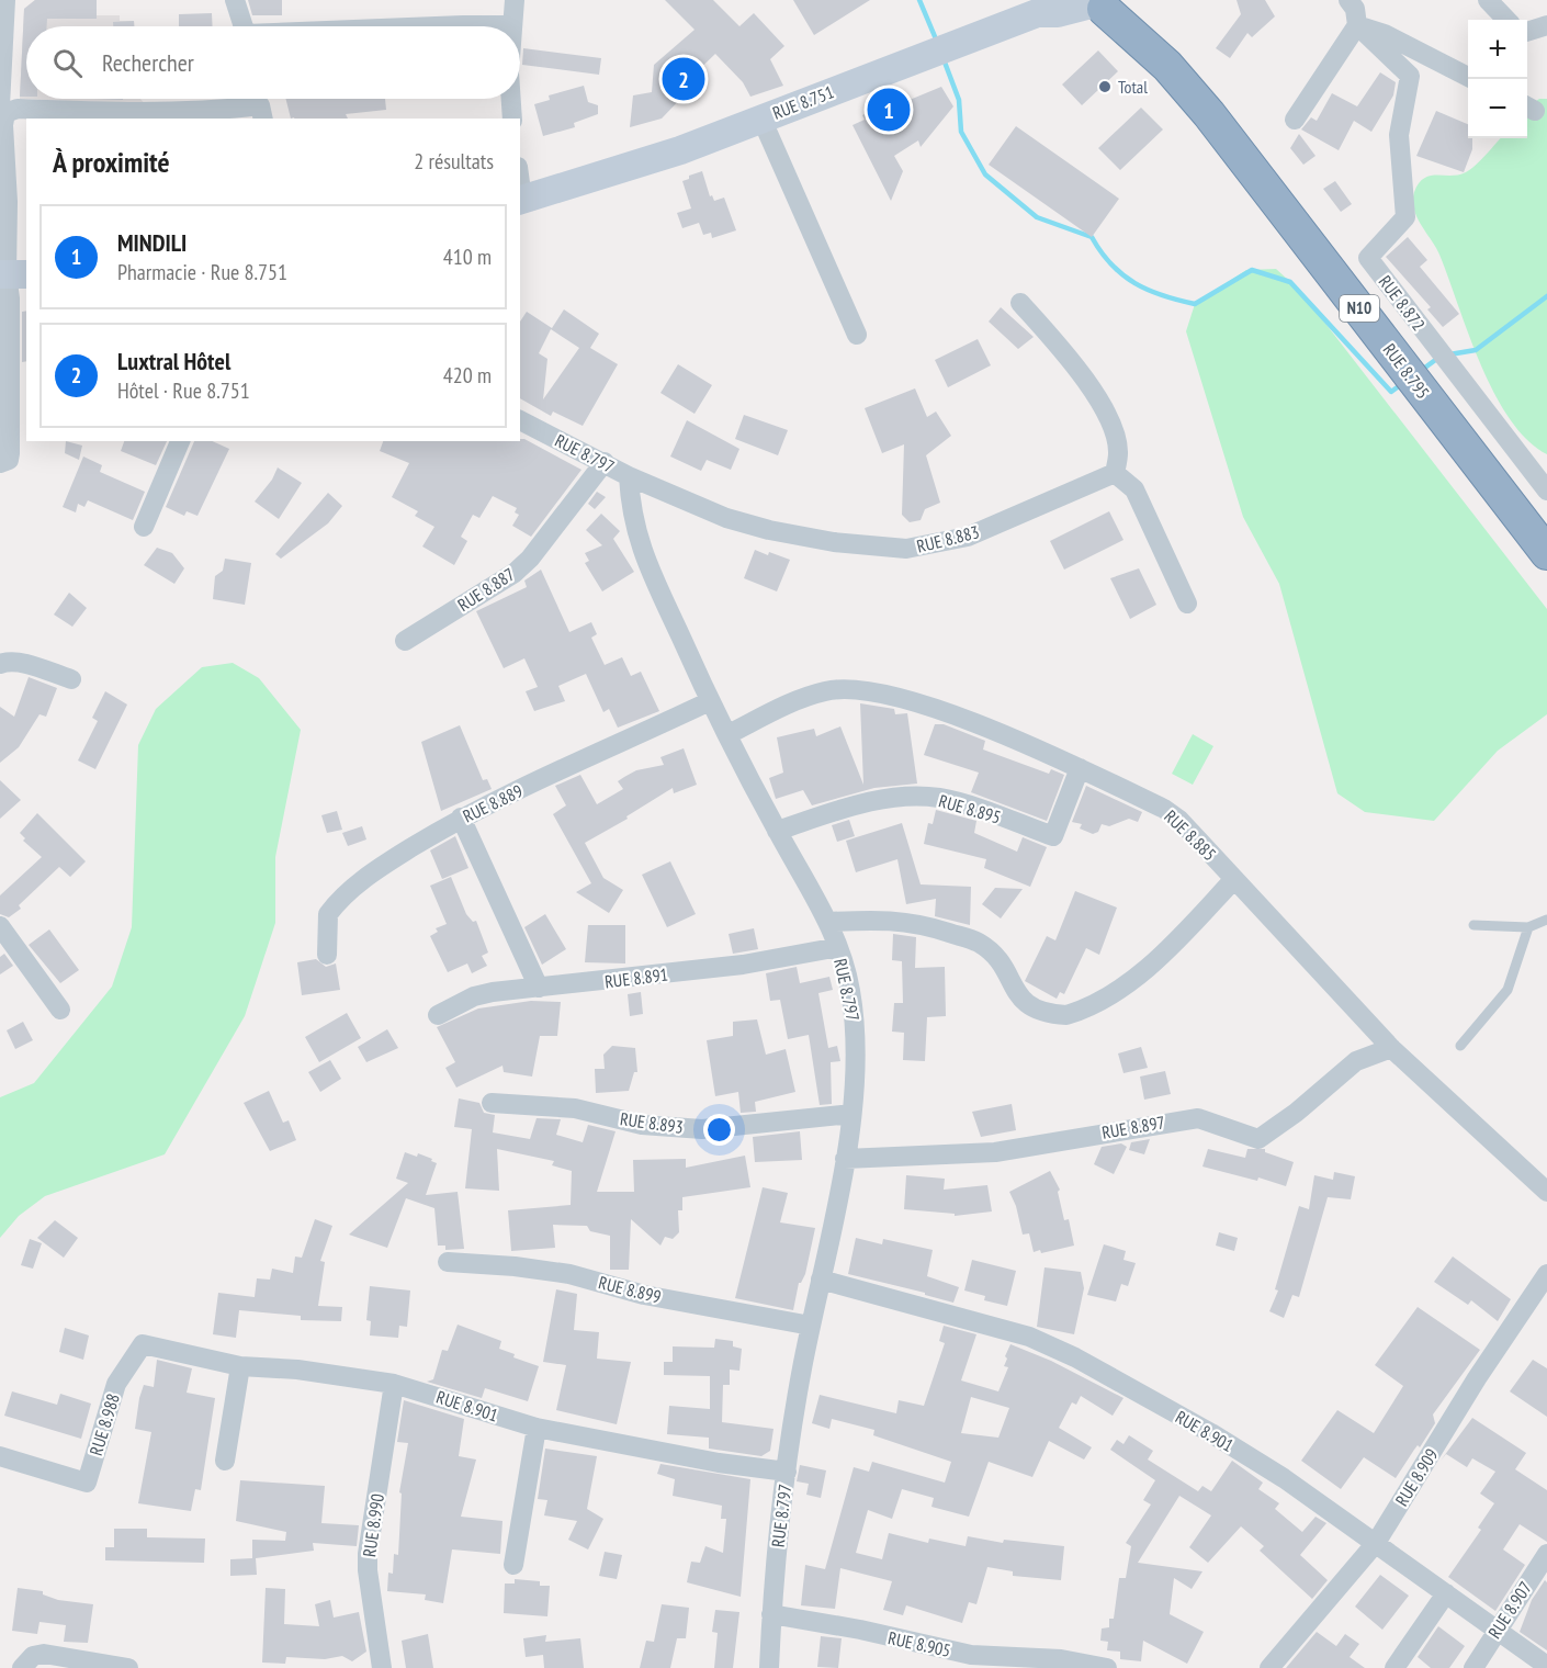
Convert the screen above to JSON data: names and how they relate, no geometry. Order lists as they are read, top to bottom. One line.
{"streets":{"highway":["N10","RUE 8.795"],"main road":["RUE 8.751"],"street":["RUE 8.872","RUE 8.797","RUE 8.883","RUE 8.887","RUE 8.889","RUE 8.895","RUE 8.885","RUE 8.891","RUE 8.893","RUE 8.897","RUE 8.899","RUE 8.901","RUE 8.988","RUE 8.909","RUE 8.990","RUE 8.907","RUE 8.905"]},"crossings":[["RUE 8.751","RUE 8.795"],["RUE 8.797","RUE 8.883"],["RUE 8.797","RUE 8.887"],["RUE 8.797","RUE 8.889"],["RUE 8.797","RUE 8.895"],["RUE 8.797","RUE 8.885"],["RUE 8.797","RUE 8.891"],["RUE 8.797","RUE 8.893"],["RUE 8.797","RUE 8.897"],["RUE 8.797","RUE 8.899"],["RUE 8.797","RUE 8.901"],["RUE 8.797","RUE 8.905"],["RUE 8.895","RUE 8.885"],["RUE 8.885","RUE 8.897"],["RUE 8.901","RUE 8.988"],["RUE 8.901","RUE 8.909"],["RUE 8.901","RUE 8.990"],["RUE 8.901","RUE 8.907"]],"places":["Total"],"page":{"map_buttons":["+","−"],"search":"Rechercher","pins":["2","1"],"heading":["À proximité","2 résultats"],"list":[{"mark":"1","name":"MINDILI","note":"Pharmacie · Rue 8.751","value":"410 m"},{"mark":"2","name":"Luxtral Hôtel","note":"Hôtel · Rue 8.751","value":"420 m"}]}}
